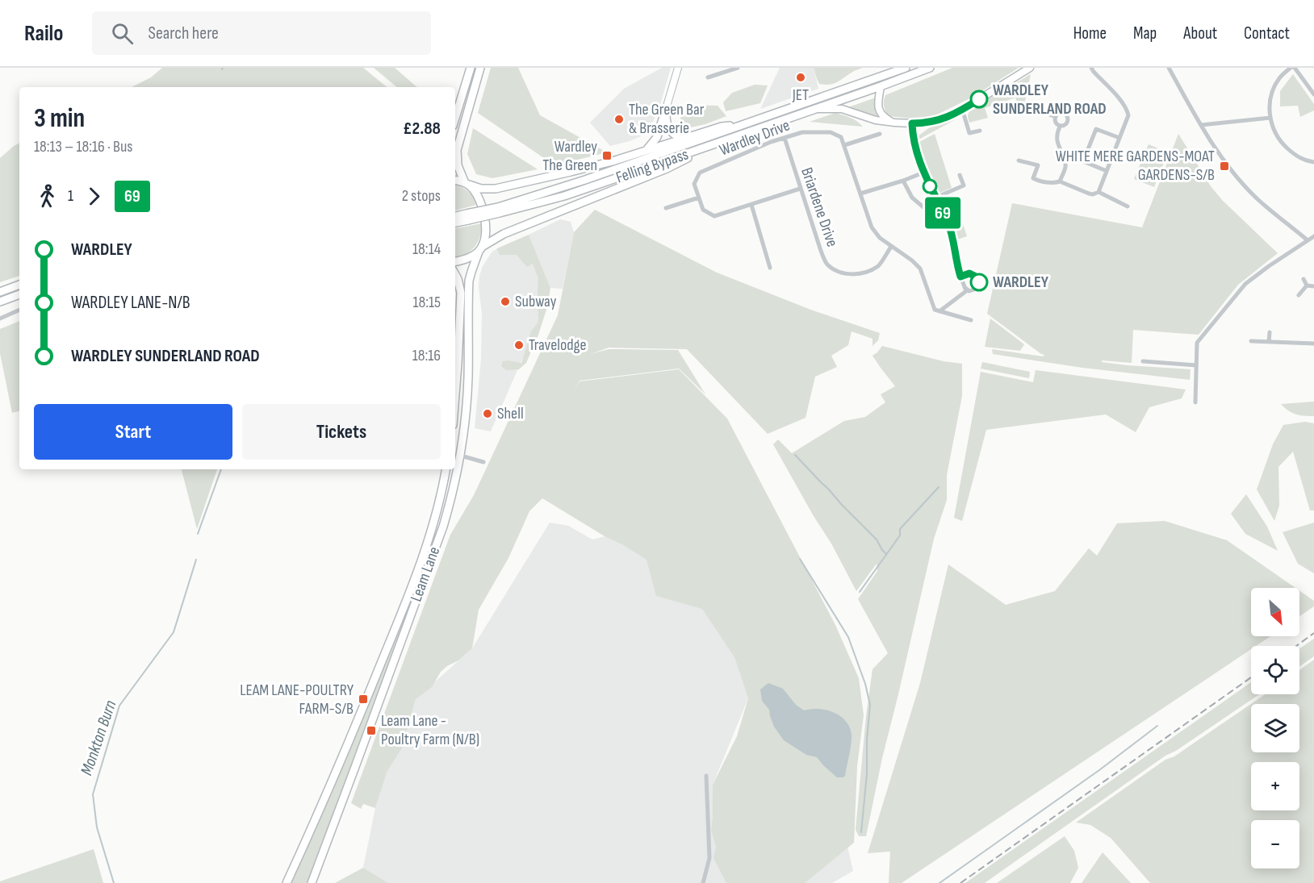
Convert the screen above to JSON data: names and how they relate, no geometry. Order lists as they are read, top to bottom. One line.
{"streets":{"highway":["Felling Bypass","Leam Lane"],"street":["Wardley Drive","Briardene Drive"]},"crossings":[["Wardley Drive","Briardene Drive"]],"water":["Monkton Burn"],"places":{"other":["JET","WARDLEY SUNDERLAND ROAD","The Green Bar & Brasserie","WARDLEY","Subway","Travelodge","Shell"],"transit":["Wardley The Green","WHITE MERE GARDENS-MOAT GARDENS-S/B","LEAM LANE-POULTRY FARM-S/B","Leam Lane - Poultry Farm (N/B)"]},"lines":["bus line 69"],"north":"bottom right","page":{"header":"Railo","search":"Search here","nav":["Home","Map","About","Contact"],"on_map":"69","heading":["3 min","18:13 – 18:16 · Bus","£2.88"],"legs":["1","69","2 stops"],"list":[{"name":"WARDLEY","value":"18:14"},{"name":"WARDLEY LANE-N/B","value":"18:15"},{"name":"WARDLEY SUNDERLAND ROAD","value":"18:16"}],"buttons":["Start","Tickets"],"map_buttons":["+","−"]}}
